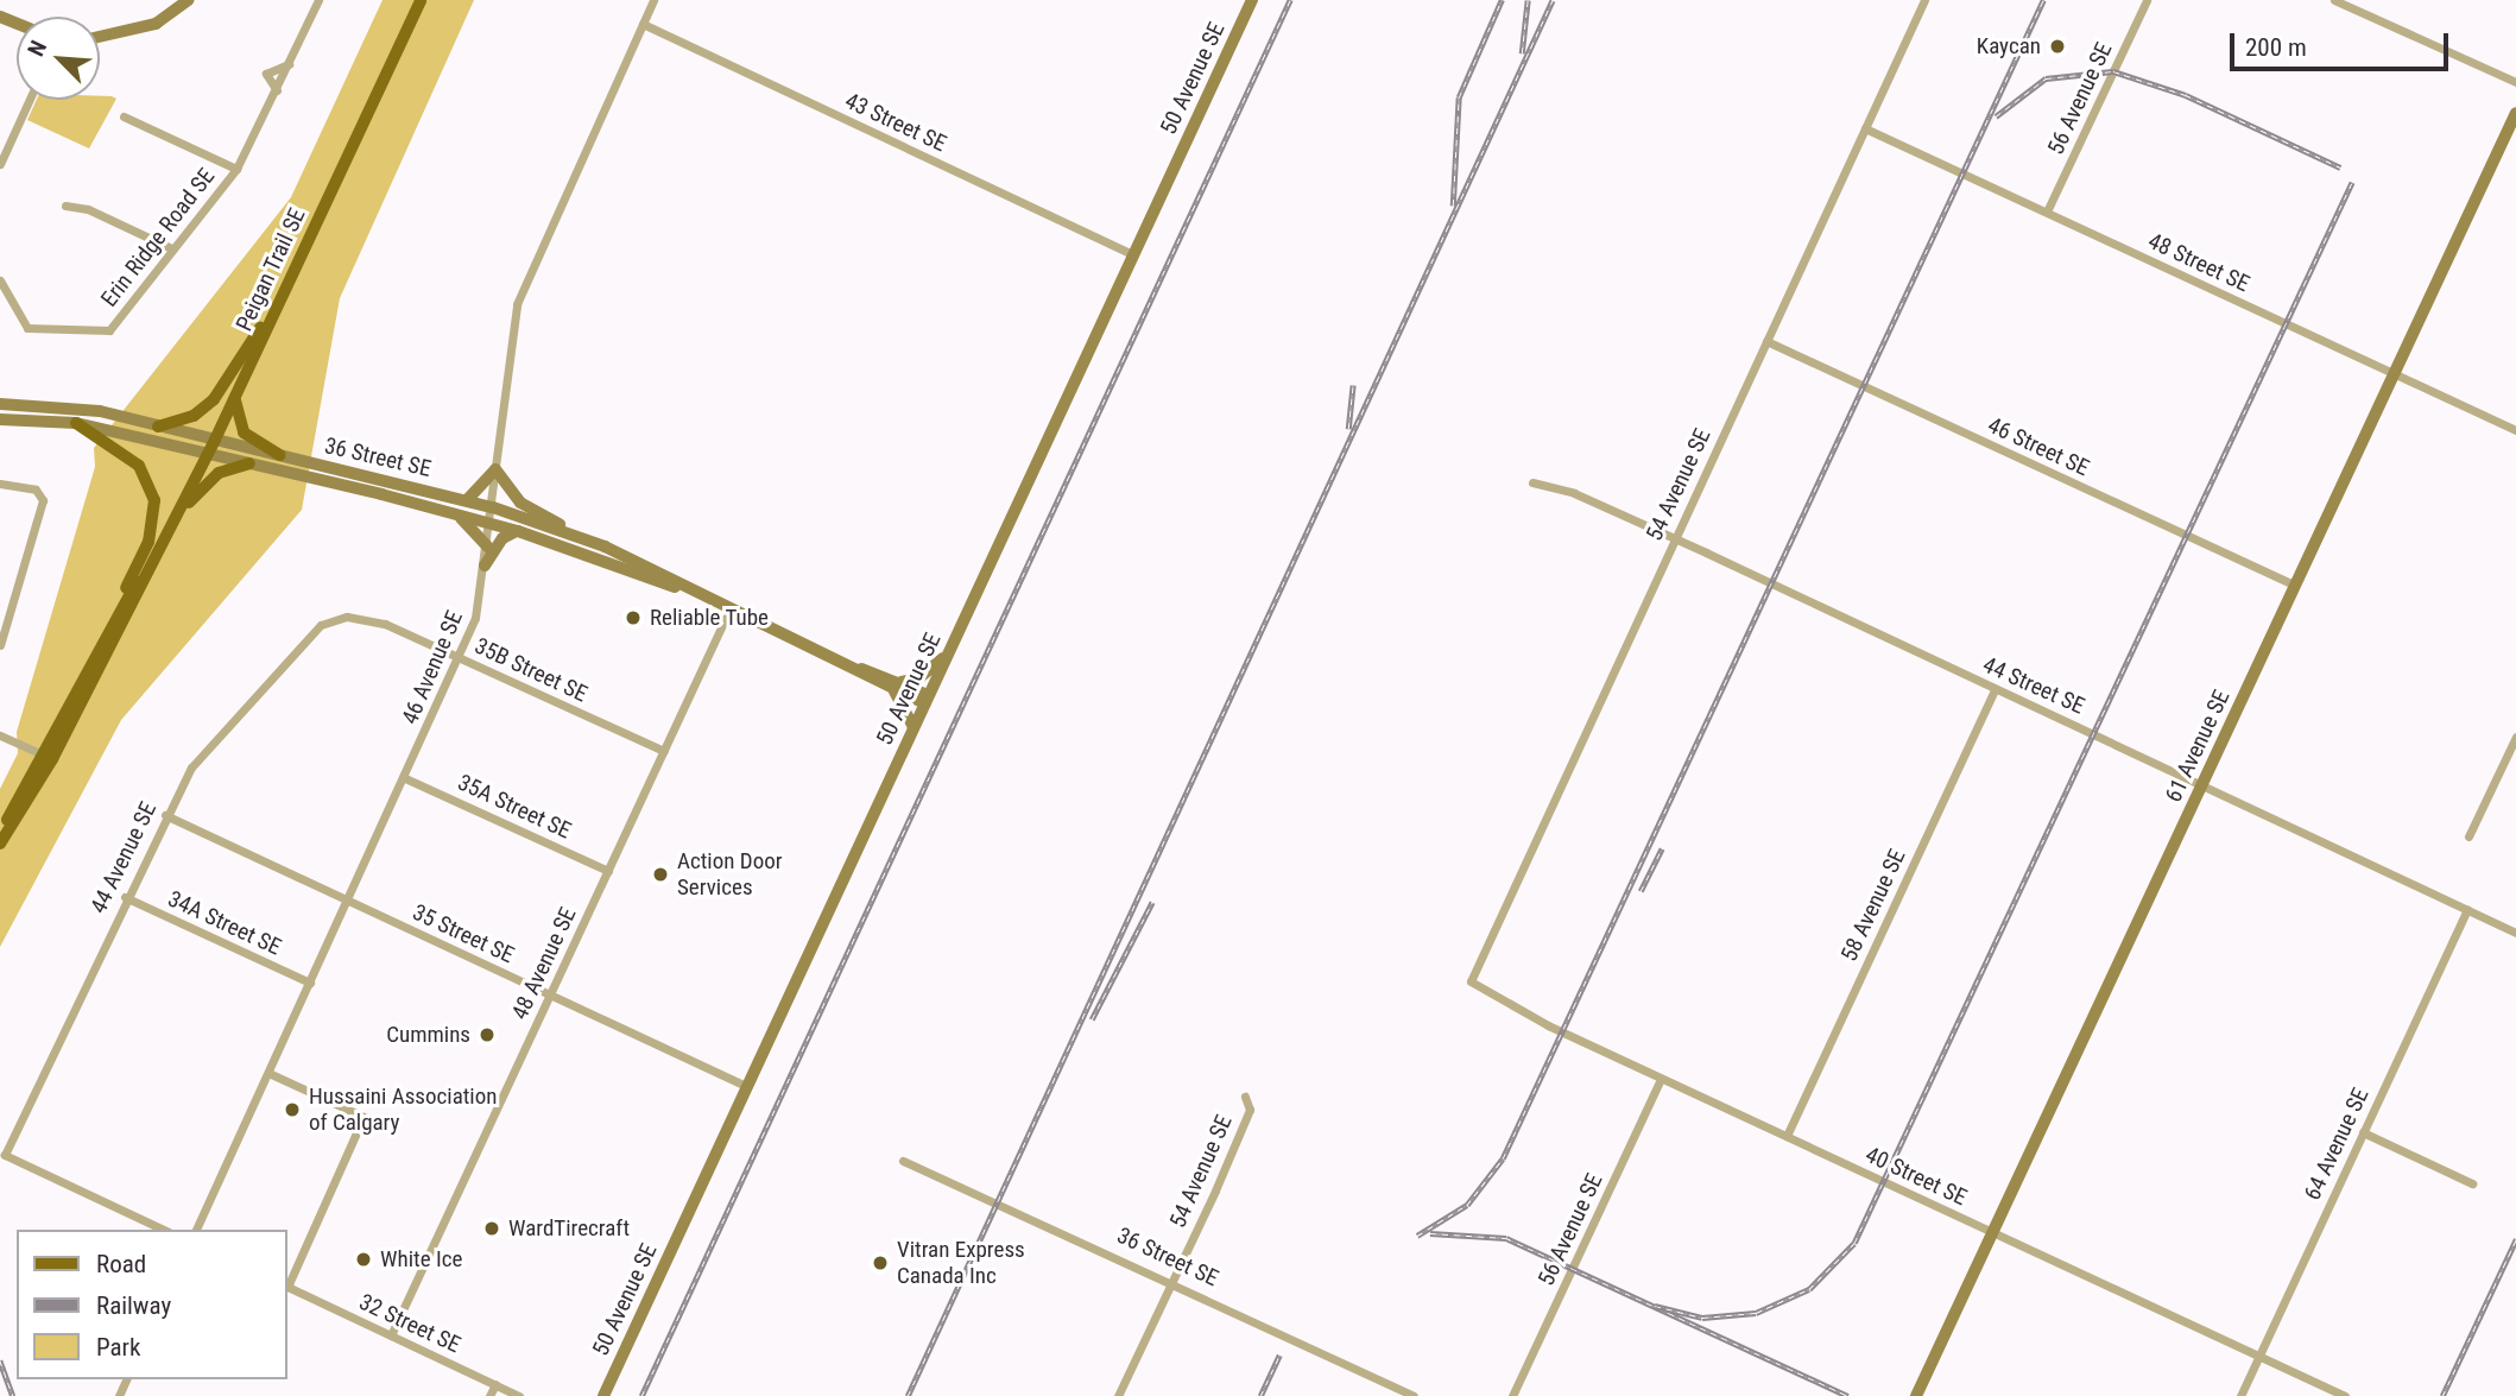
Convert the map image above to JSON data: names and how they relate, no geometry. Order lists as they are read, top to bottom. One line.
{"streets":{"main road":["Peigan Trail SE"],"street":["50 Avenue SE","56 Avenue SE","43 Street SE","Erin Ridge Road SE","48 Street SE","46 Street SE","36 Street SE","54 Avenue SE","46 Avenue SE","35B Street SE","44 Street SE","61 Avenue SE","35A Street SE","44 Avenue SE","58 Avenue SE","34A Street SE","35 Street SE","48 Avenue SE","64 Avenue SE","40 Street SE","32 Street SE"]},"crossings":[["50 Avenue SE","43 Street SE"],["50 Avenue SE","36 Street SE"],["50 Avenue SE","35 Street SE"],["56 Avenue SE","48 Street SE"],["56 Avenue SE","40 Street SE"],["43 Street SE","46 Avenue SE"],["48 Street SE","54 Avenue SE"],["48 Street SE","61 Avenue SE"],["Peigan Trail SE","36 Street SE"],["46 Street SE","54 Avenue SE"],["46 Street SE","61 Avenue SE"],["36 Street SE","54 Avenue SE"],["36 Street SE","46 Avenue SE"],["36 Street SE","48 Avenue SE"],["54 Avenue SE","44 Street SE"],["54 Avenue SE","40 Street SE"],["46 Avenue SE","35B Street SE"],["46 Avenue SE","35A Street SE"],["46 Avenue SE","34A Street SE"],["46 Avenue SE","35 Street SE"],["35B Street SE","44 Avenue SE"],["35B Street SE","48 Avenue SE"],["44 Street SE","61 Avenue SE"],["44 Street SE","58 Avenue SE"],["44 Street SE","64 Avenue SE"],["61 Avenue SE","40 Street SE"],["35A Street SE","48 Avenue SE"],["44 Avenue SE","34A Street SE"],["44 Avenue SE","35 Street SE"],["58 Avenue SE","40 Street SE"],["35 Street SE","48 Avenue SE"],["48 Avenue SE","32 Street SE"],["64 Avenue SE","40 Street SE"]],"places":["Kaycan","Reliable Tube","Action Door Services","Cummins","Hussaini Association of Calgary","WardTirecraft","White Ice","Vitran Express Canada Inc"],"legend":["Road","Railway","Park"],"scale_bar":"200 m","north":"top left"}
